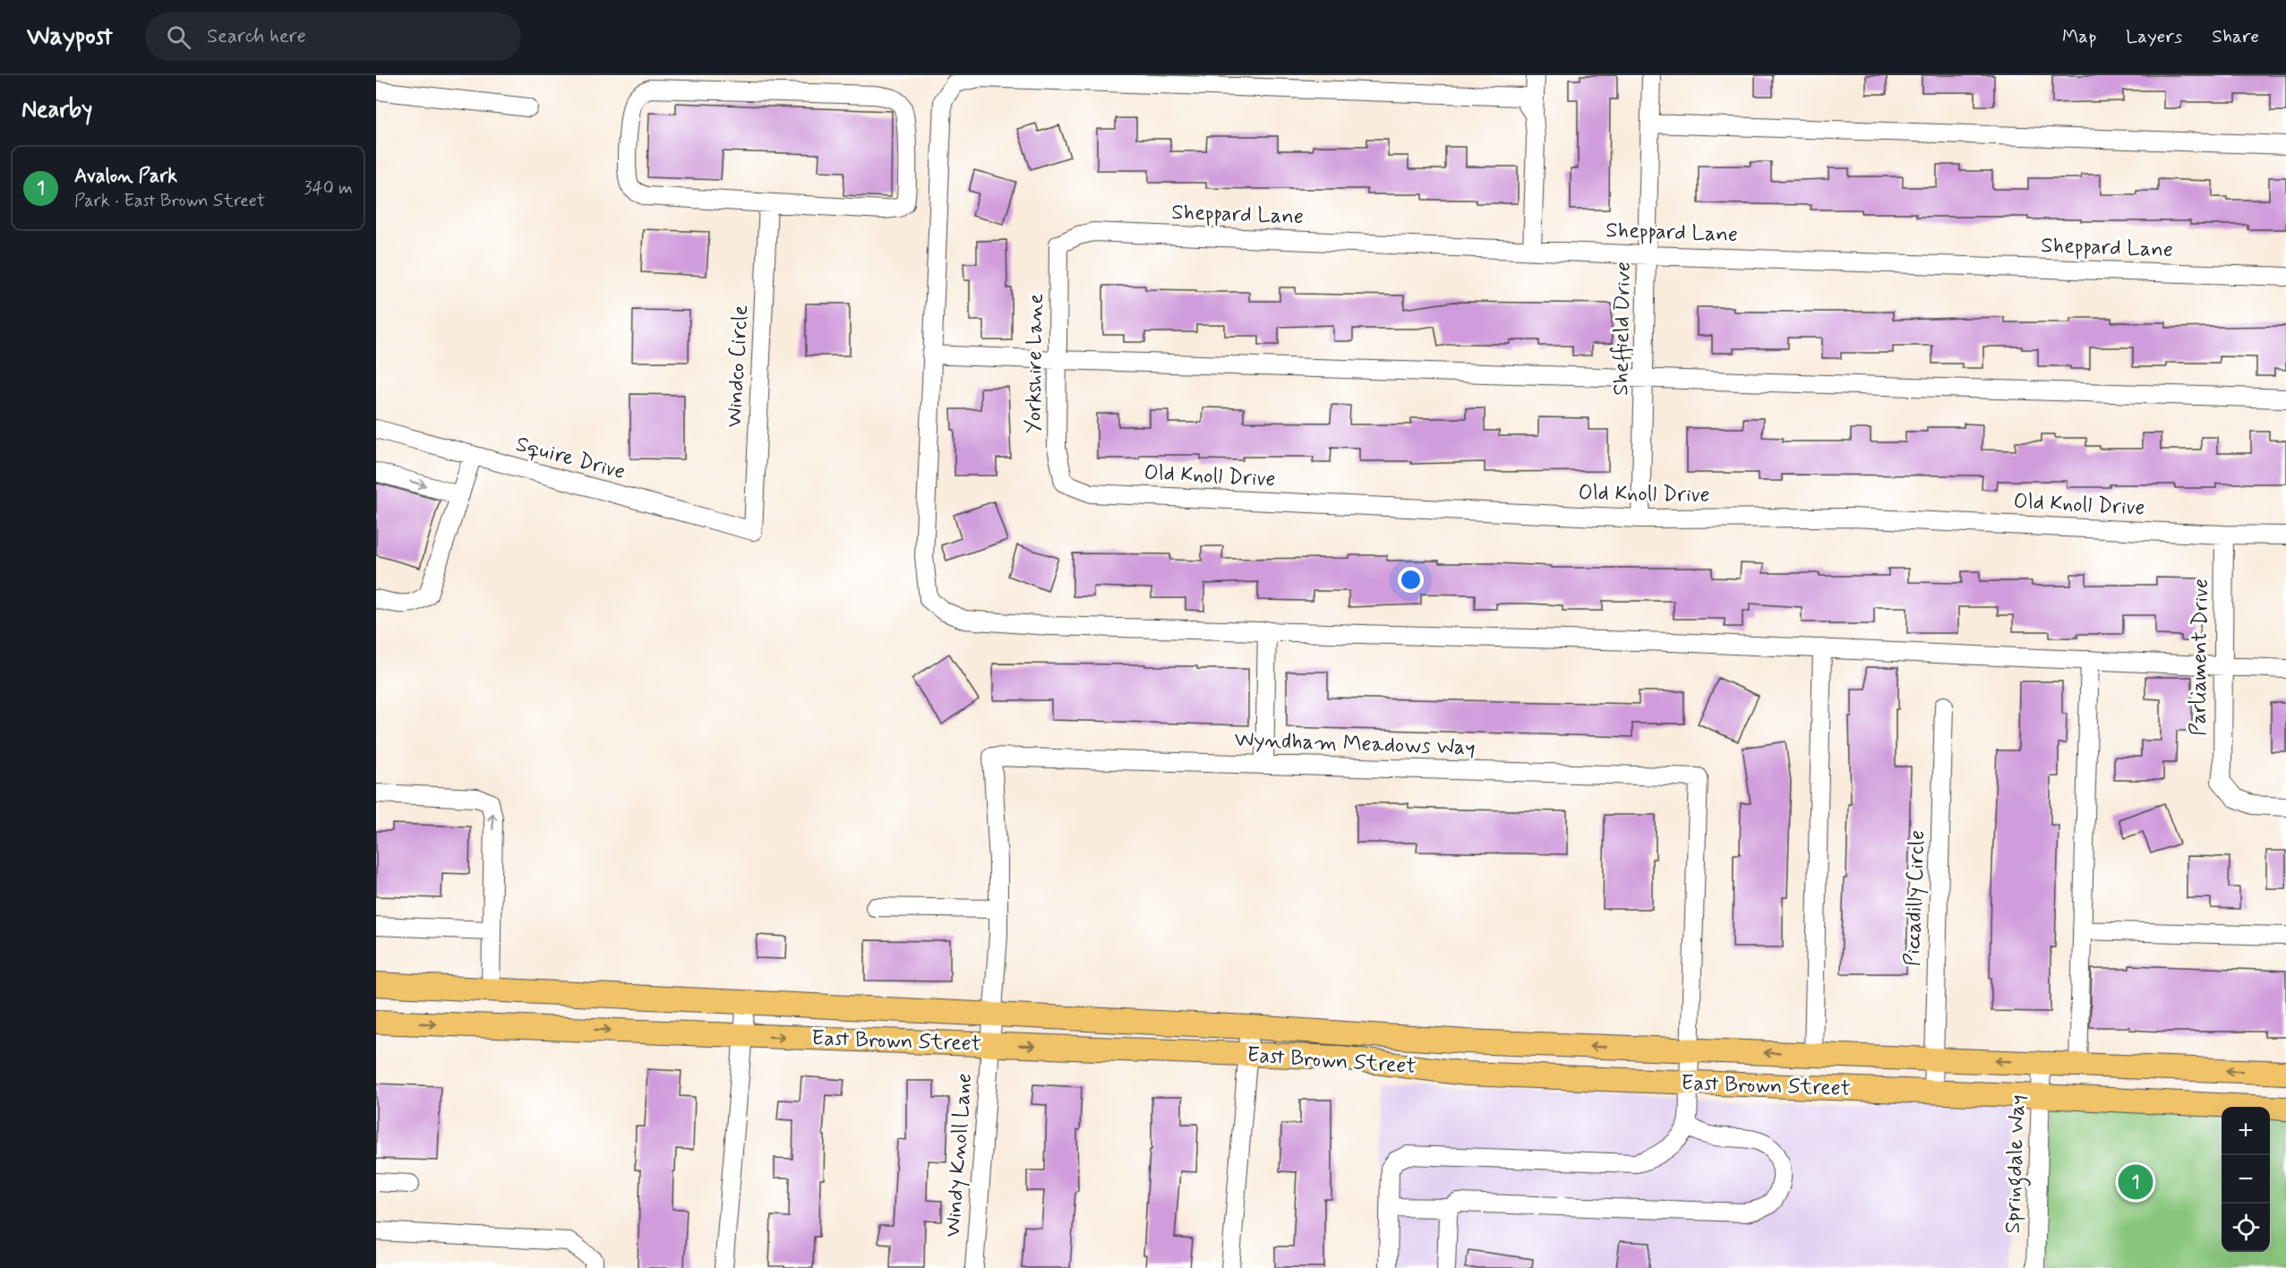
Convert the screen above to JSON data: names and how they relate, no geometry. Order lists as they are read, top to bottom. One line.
{"streets":{"main road":["East Brown Street"],"street":["Sheppard Lane","Sheffield Drive","Yorkshire Lane","Windco Circle","Squire Drive","Old Knoll Drive","Parliament Drive","Wyndham Meadows Way","Piccadilly Circle","Windy Knoll Lane","Springdale Way"]},"crossings":[["Sheppard Lane","Sheffield Drive"],["Sheppard Lane","Yorkshire Lane"],["Sheffield Drive","Old Knoll Drive"],["Yorkshire Lane","Old Knoll Drive"],["Windco Circle","Squire Drive"],["Old Knoll Drive","Parliament Drive"],["Wyndham Meadows Way","East Brown Street"],["Wyndham Meadows Way","Windy Knoll Lane"],["Piccadilly Circle","East Brown Street"],["East Brown Street","Windy Knoll Lane"],["East Brown Street","Springdale Way"]],"page":{"header":"Waypost","search":"Search here","nav":["Map","Layers","Share"],"heading":"Nearby","list":[{"mark":"1","name":"Avalon Park","note":"Park · East Brown Street","value":"340 m"}],"map_buttons":["+","−"],"pins":"1"}}
